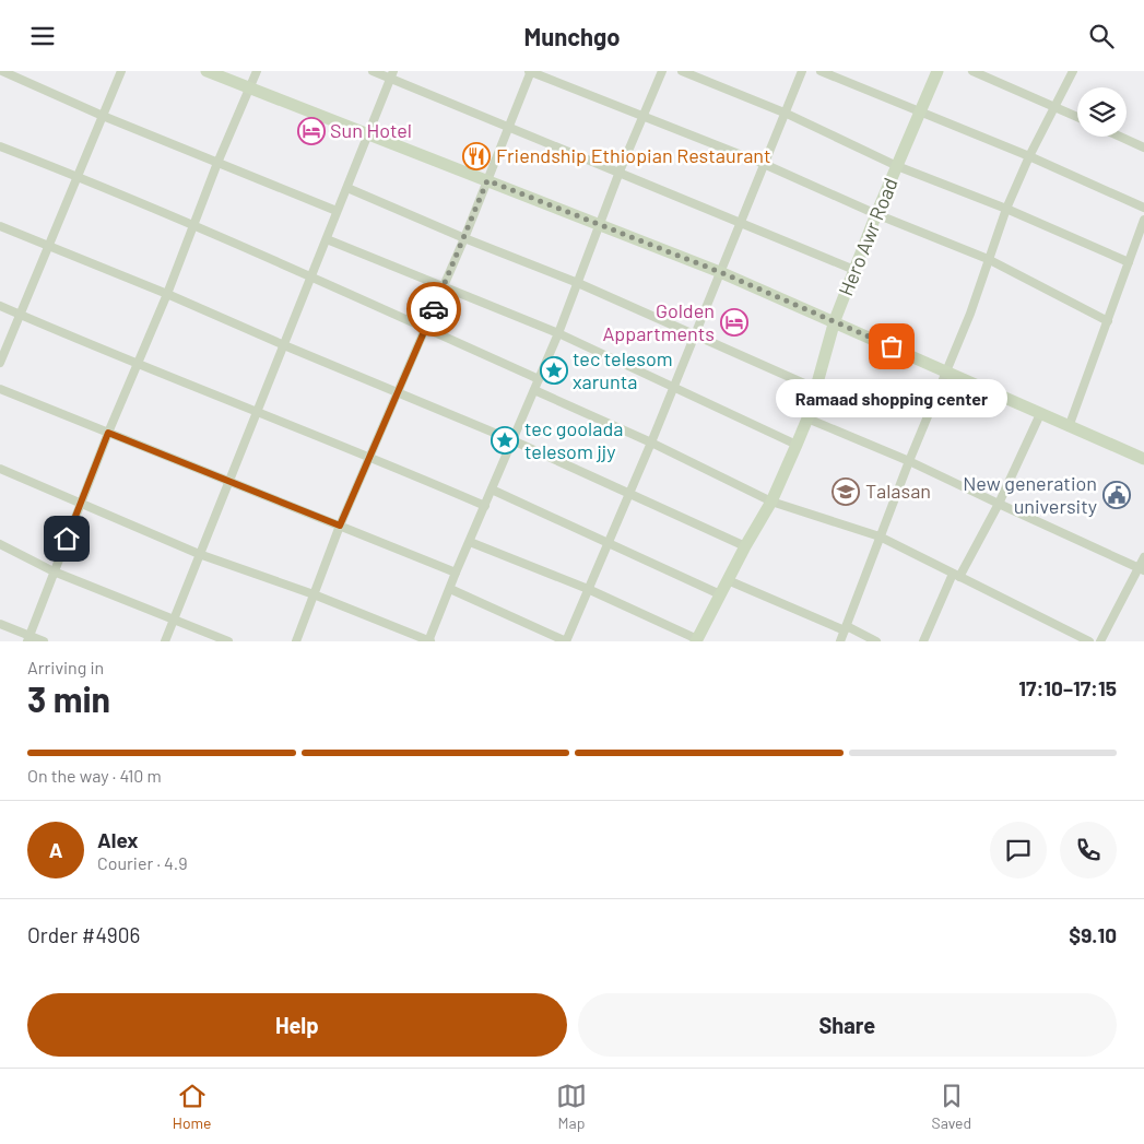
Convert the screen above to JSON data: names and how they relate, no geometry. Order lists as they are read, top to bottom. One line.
{"streets":{"street":["Hero Awr Road"]},"places":{"hotel":["Sun Hotel","Golden Appartments"],"restaurant":["Friendship Ethiopian Restaurant"],"other":["Ramaad shopping center"],"place":["tec telesom xarunta","tec goolada telesom jjy"],"school or university":["Talasan"],"public building":["New generation university"]},"page":{"header":"Munchgo","bubble":"Ramaad shopping center","heading":["3 min","Arriving in","17:10–17:15"],"panel":["Alex","Courier · 4.9","Order #4906","$9.10"],"bar":"On the way · 410 m","round":"A","buttons":["Help","Share"],"tabs":["Home","Map","Saved"]}}
